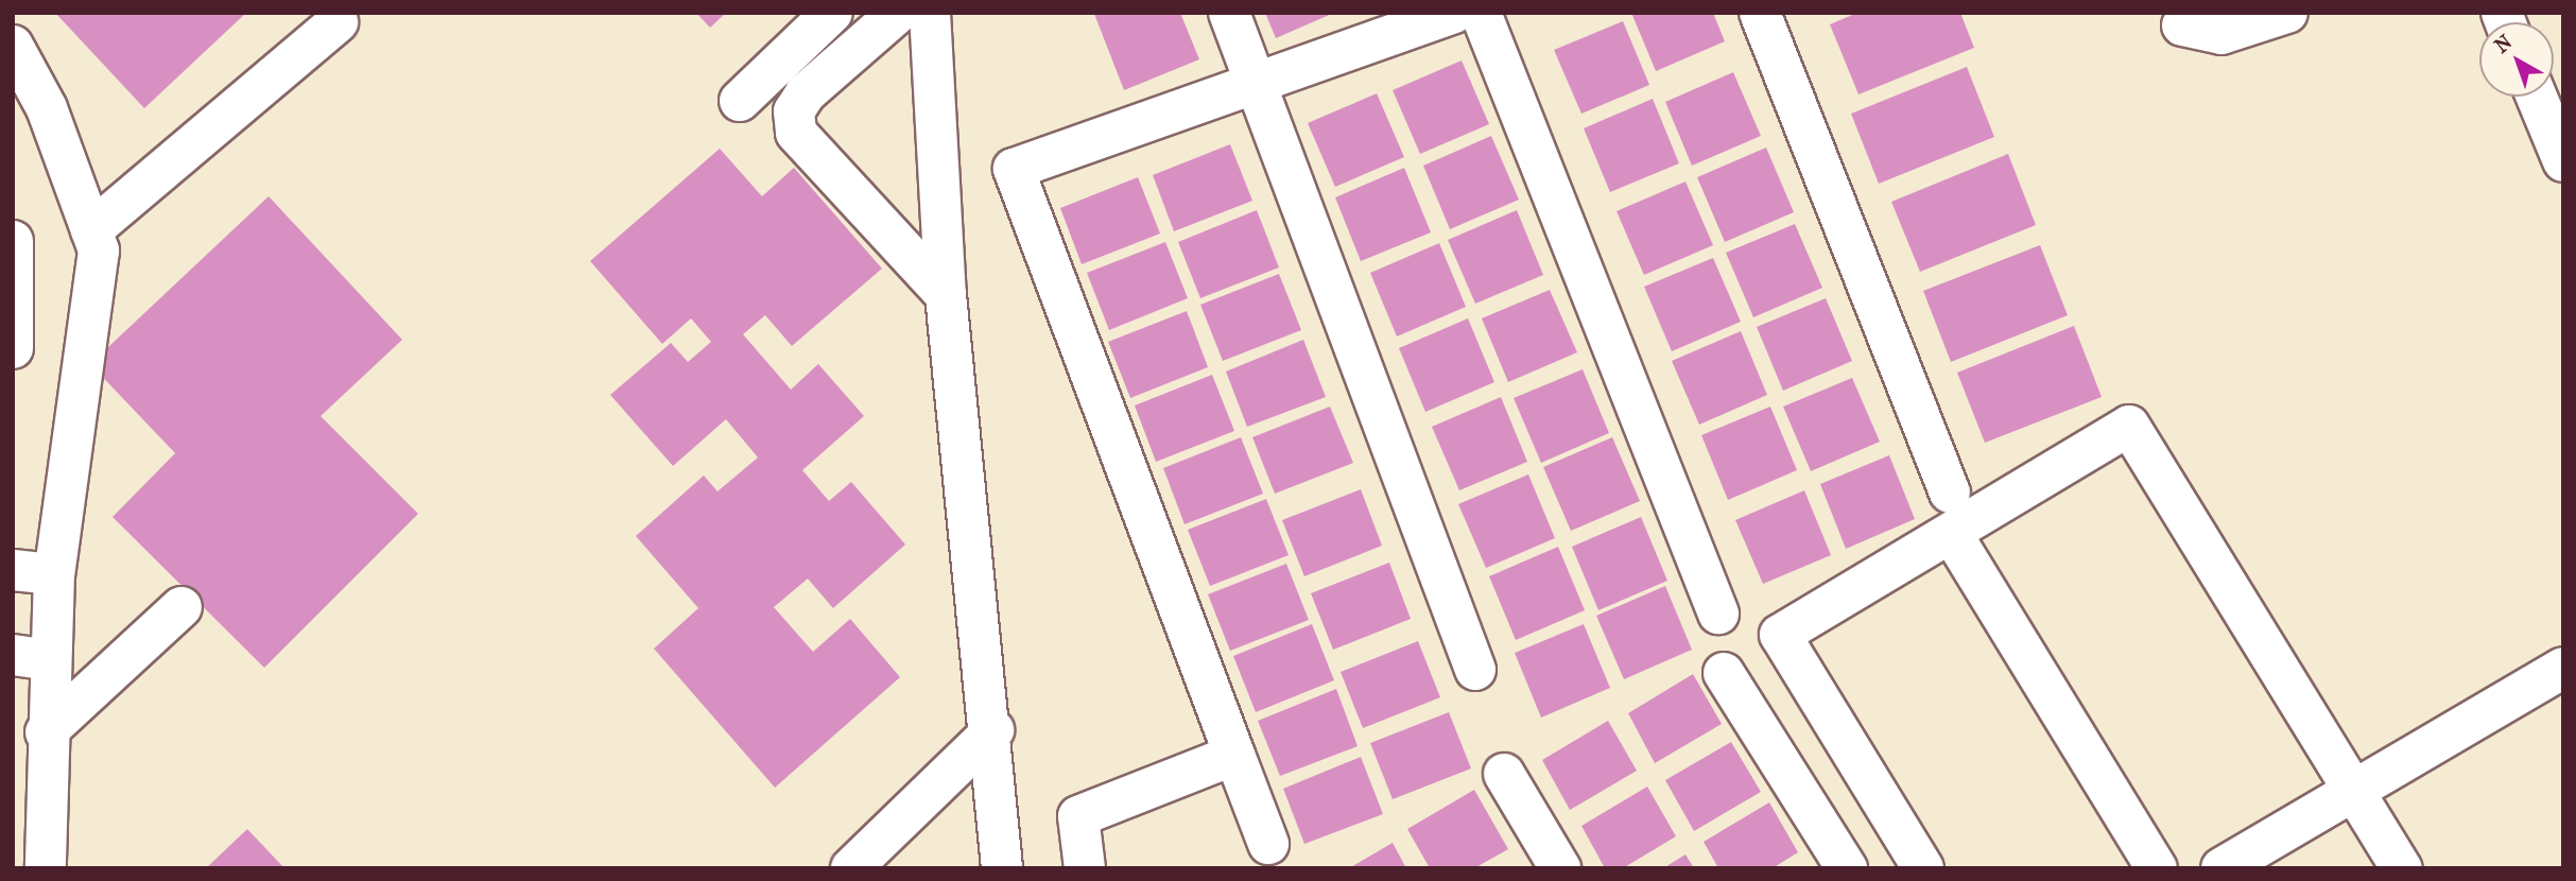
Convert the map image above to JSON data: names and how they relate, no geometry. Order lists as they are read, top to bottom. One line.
{"north":"top left"}
